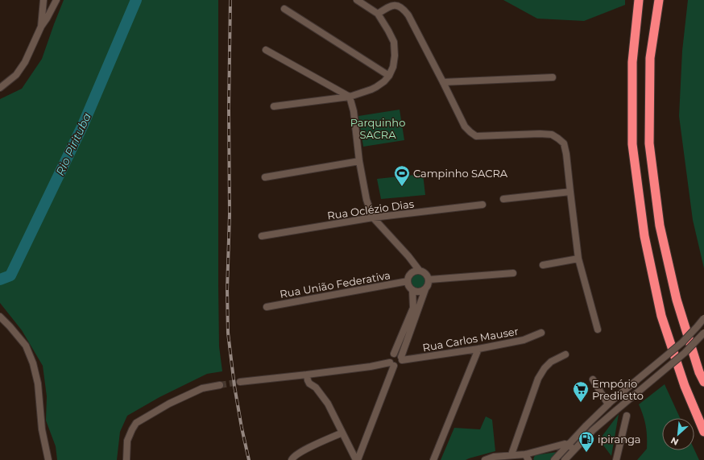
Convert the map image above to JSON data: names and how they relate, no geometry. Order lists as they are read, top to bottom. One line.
{"streets":{"street":["Rua Oclézio Dias","Rua União Federativa","Rua Carlos Mauser"]},"water":["Rio Pirituba"],"parks":["Parquinho SACRA"],"places":{"sports":["Campinho SACRA"],"supermarket":["Empório Prediletto"],"fuel station":["ipiranga"]},"north":"bottom left"}
